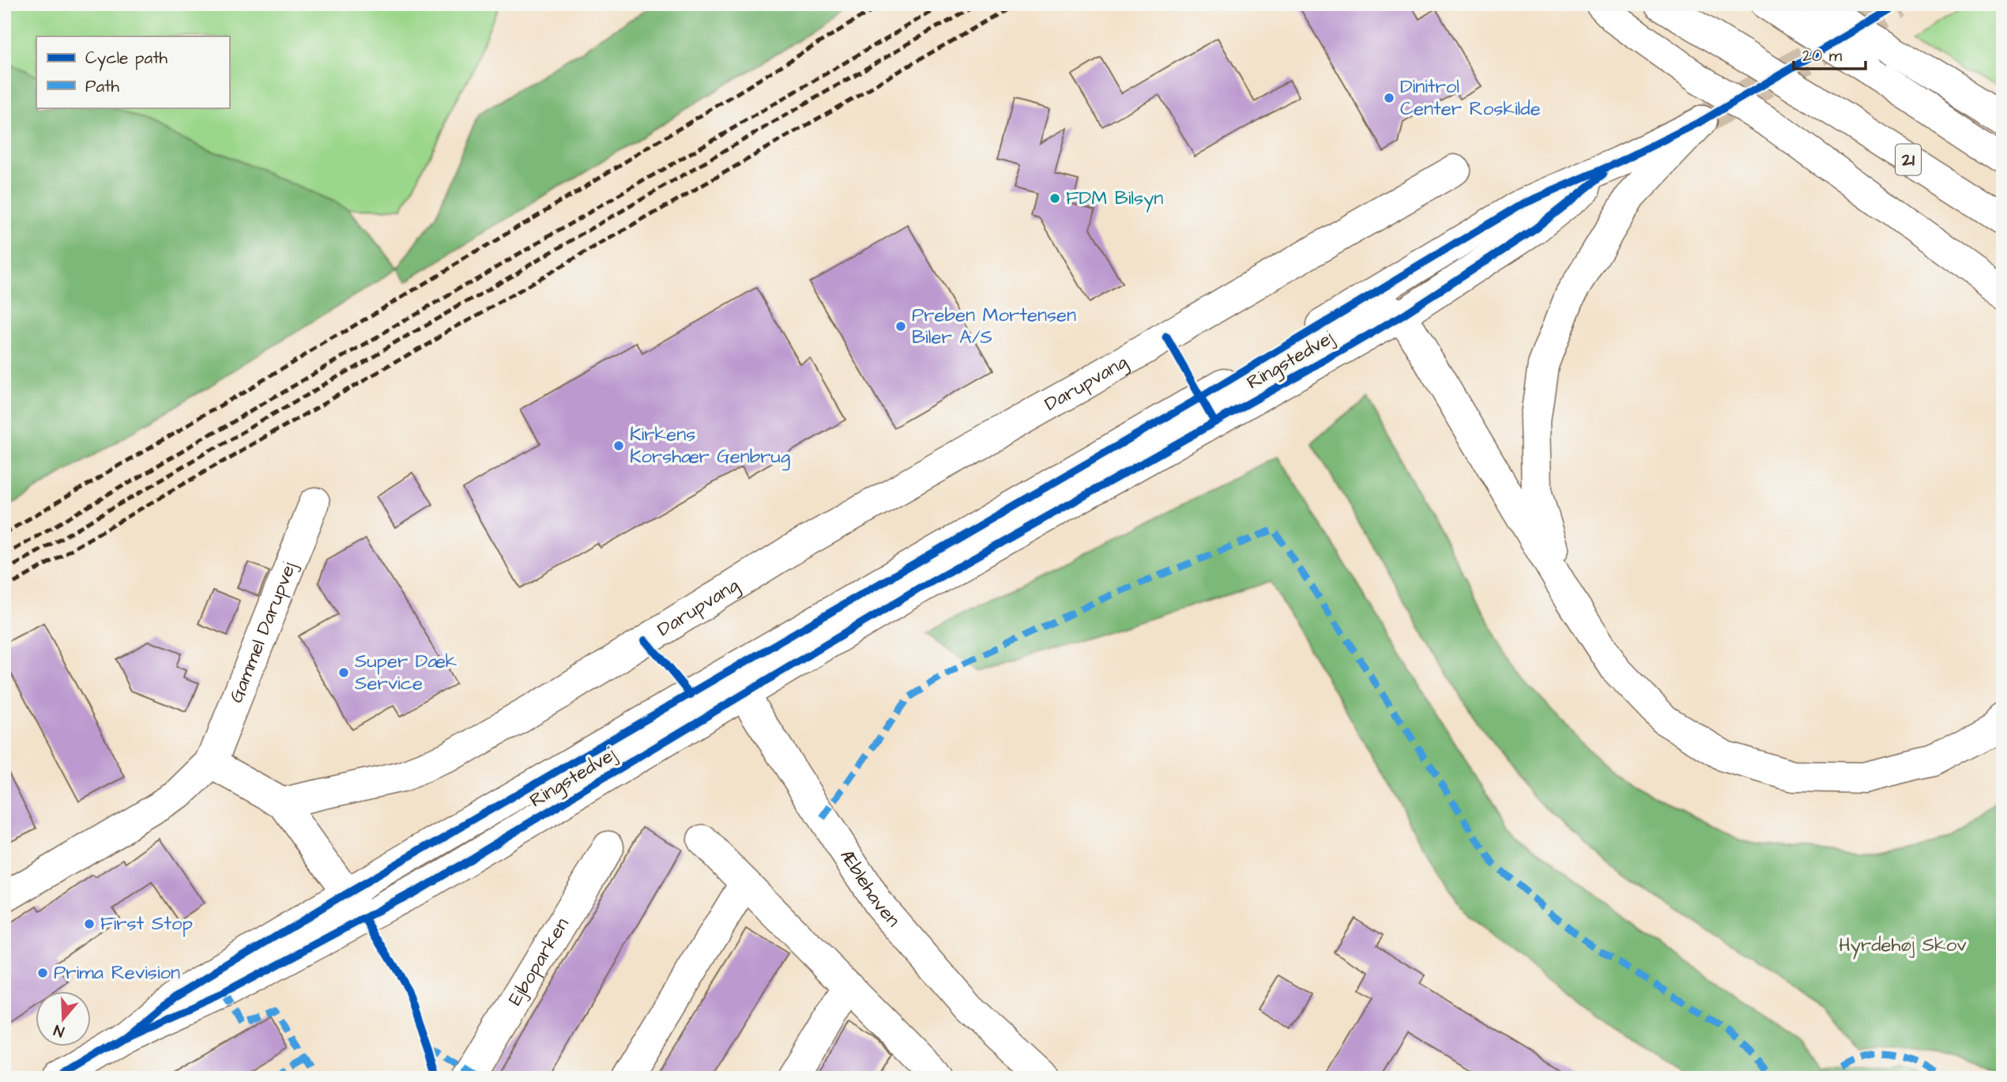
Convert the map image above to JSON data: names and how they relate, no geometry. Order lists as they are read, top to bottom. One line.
{"streets":{"main road":["21","Ringstedvej","Darupvang","Gammel Darupvej","Æblehaven","Ejboparken"]},"crossings":[["Ringstedvej","Æblehaven"]],"parks":["Hyrdehøj Skov"],"places":["Dinitrol Center Roskilde","FDM Bilsyn","Preben Mortensen Biler A/S","Kirkens Korshær Genbrug","Super Dæk Service","First Stop","Prima Revision"],"legend":["Cycle path","Path"],"scale_bar":"20 m","north":"bottom"}
